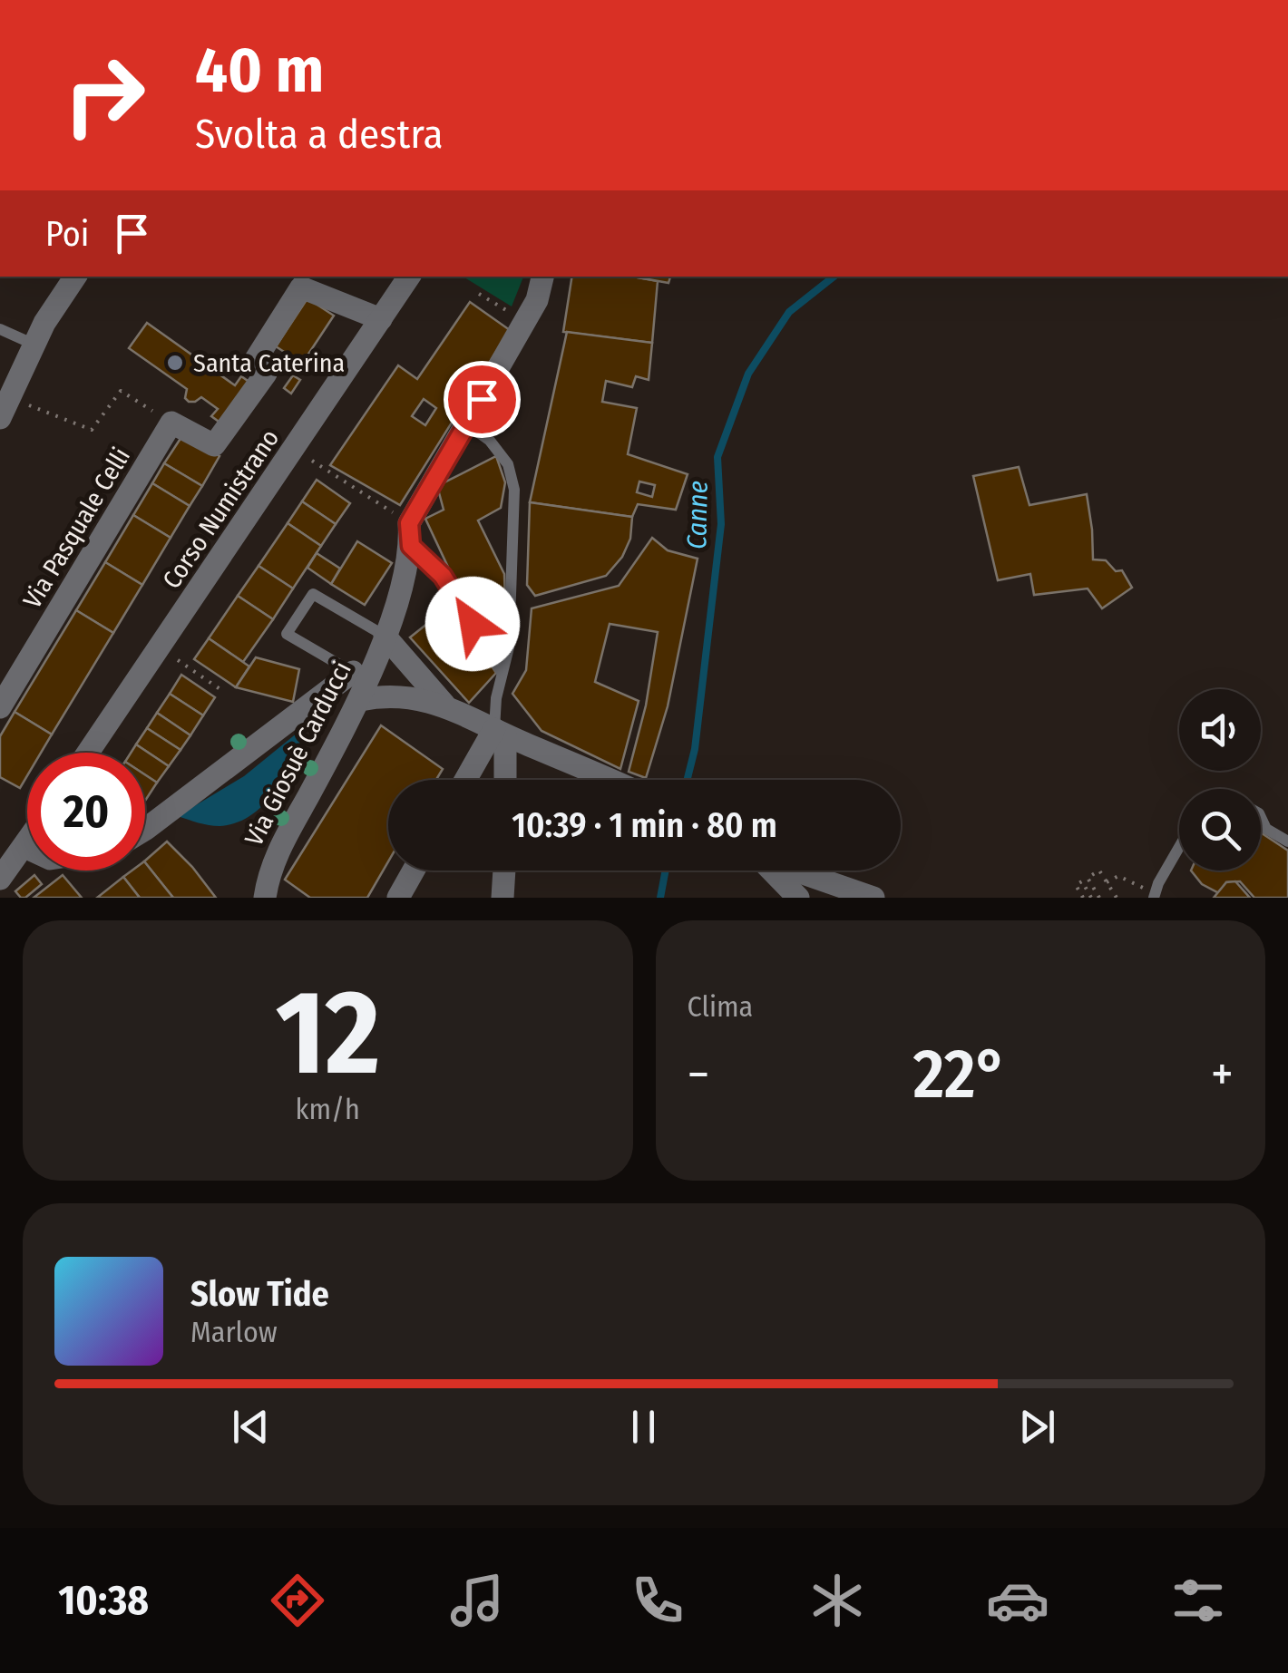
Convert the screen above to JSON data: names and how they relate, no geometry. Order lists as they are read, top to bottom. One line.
{"streets":{"street":["Corso Numistrano","Via Pasquale Celli","Via Giosuè Carducci"]},"water":["Canne"],"places":["Santa Caterina"],"page":{"turn":["40 m","Svolta a destra"],"then":"Poi","limit":"20","trip":"10:39 · 1 min · 80 m","tile":[["12","km/h"],"Clima"],"heat":["−","22°","+"],"song":["Slow Tide","Marlow"],"tabs":"10:38"}}
